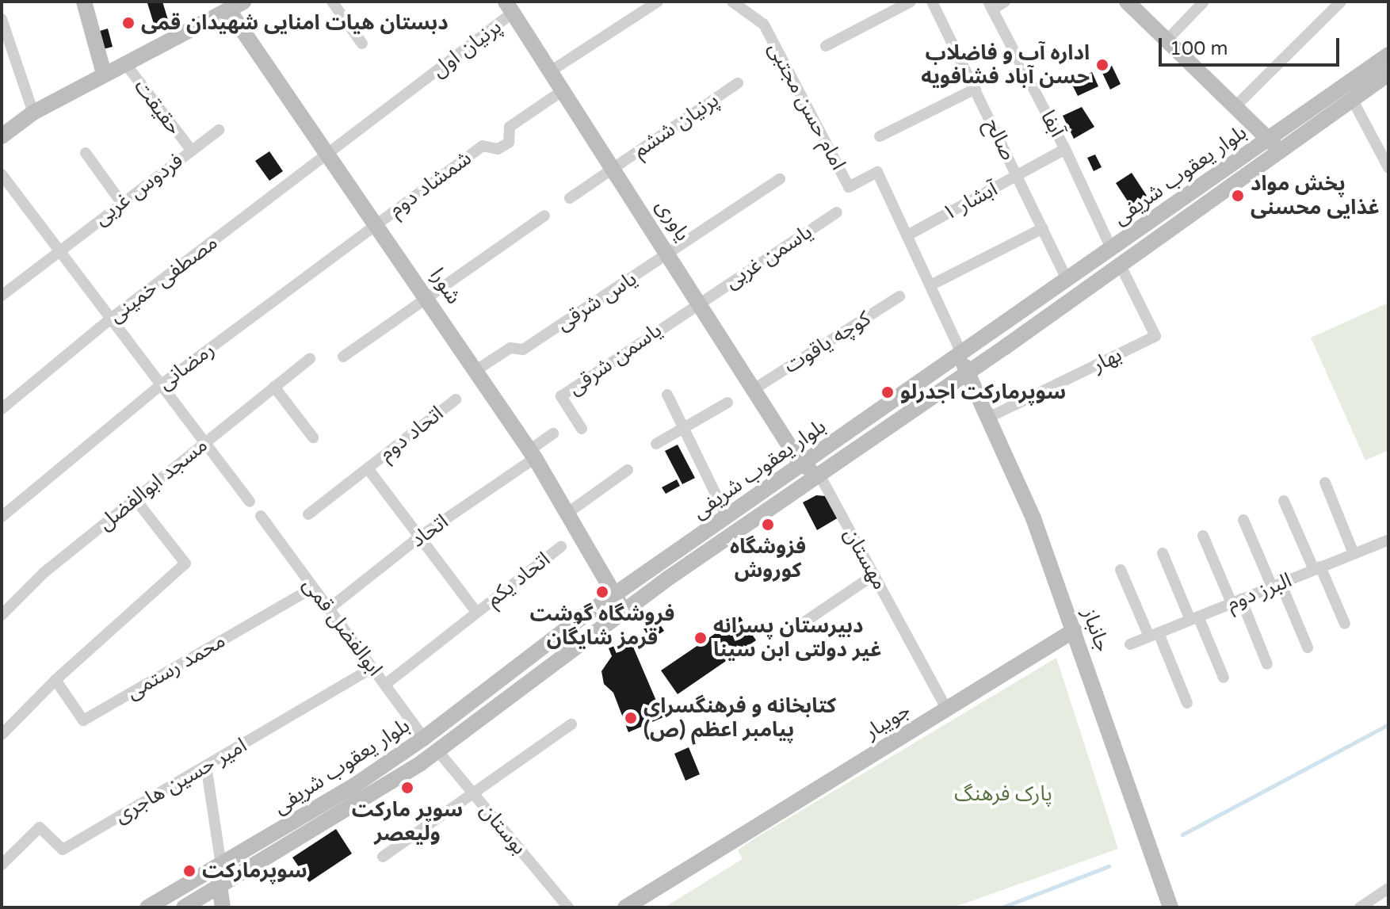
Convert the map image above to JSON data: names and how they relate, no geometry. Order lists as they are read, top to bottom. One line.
{"streets":{"main road":["بلوار یعقوب شریفی","یاوری","شورا","جانباز","جویبار"],"street":["پرنیان اول","امام حسن مجتبی","حقیقت","آبفا","پرنیان ششم","صالح","شمشاد دوم","فردوس غربی","آبشار ۱","یاسمن غربی","مصطفی خمینی","یاس شرقی","کوچه یاقوت","یاسمن شرقی","بهار","رمضانی","اتحاد دوم","مسجد ابوالفضل","اتحاد","مهستان","اتحاد یکم","البرز دوم","ابوالفضل قمی","محمد رستمی","امیر حسین هاجری","بوستان"]},"crossings":[["پرنیان اول","یاوری"],["پرنیان اول","مصطفی خمینی"],["پرنیان اول","شورا"],["امام حسن مجتبی","بلوار یعقوب شریفی"],["امام حسن مجتبی","آبشار ۱"],["امام حسن مجتبی","جانباز"],["حقیقت","فردوس غربی"],["آبفا","بلوار یعقوب شریفی"],["آبفا","آبشار ۱"],["پرنیان ششم","یاوری"],["صالح","بلوار یعقوب شریفی"],["صالح","آبشار ۱"],["بلوار یعقوب شریفی","یاوری"],["بلوار یعقوب شریفی","شورا"],["بلوار یعقوب شریفی","بهار"],["بلوار یعقوب شریفی","مهستان"],["بلوار یعقوب شریفی","ابوالفضل قمی"],["بلوار یعقوب شریفی","جانباز"],["بلوار یعقوب شریفی","بوستان"],["شمشاد دوم","یاوری"],["شمشاد دوم","شورا"],["شمشاد دوم","رمضانی"],["یاوری","یاسمن غربی"],["یاوری","یاس شرقی"],["یاوری","کوچه یاقوت"],["یاوری","یاسمن شرقی"],["یاسمن غربی","یاسمن شرقی"],["مصطفی خمینی","شورا"],["شورا","یاس شرقی"],["شورا","رمضانی"],["شورا","اتحاد"],["بهار","جانباز"],["اتحاد دوم","اتحاد"],["اتحاد دوم","اتحاد یکم"],["اتحاد","اتحاد یکم"],["اتحاد","ابوالفضل قمی"],["مهستان","جویبار"],["اتحاد یکم","ابوالفضل قمی"],["ابوالفضل قمی","محمد رستمی"],["ابوالفضل قمی","امیر حسین هاجری"],["جانباز","جویبار"]],"parks":["پارک فرهنگ"],"places":["دبستان هیات امنایی شهیدان قمی","اداره آب و فاضلاب حسن آباد فشافویه","پخش مواد غذایی محسنی","سوپرمارکت اجدرلو","فزوشگاه کوروش","فروشگاه گوشت قرمز شایگان","دبیرستان پسرانه غیر دولتی ابن سینا","کتابخانه و فرهنگسرای پیامبر اعظم (ص)","سوپر مارکت ولیعصر","سوپرمارکت"],"scale_bar":"100 m"}
